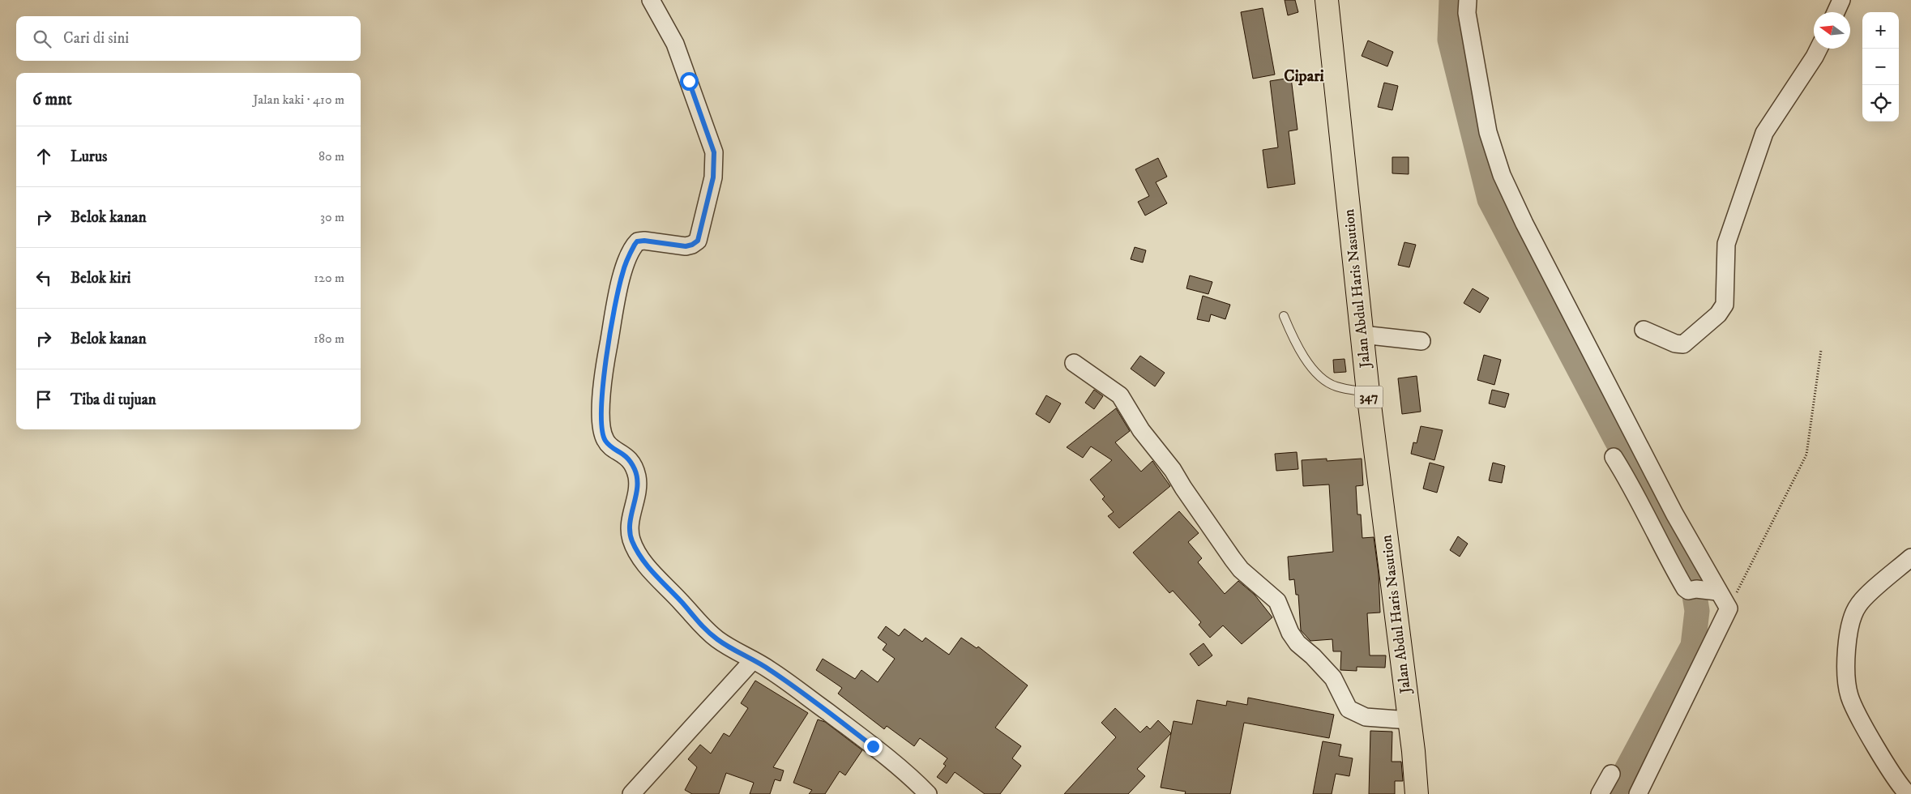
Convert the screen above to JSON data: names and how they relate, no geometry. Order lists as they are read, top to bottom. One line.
{"streets":{"main road":["Jalan Abdul Haris Nasution","347"]},"districts":["Cipari"],"north":"left","page":{"map_buttons":["+","−"],"search":"Cari di sini","heading":["6 mnt","Jalan kaki · 410 m"],"list":[["Lurus","80 m"],["Belok kanan","30 m"],["Belok kiri","120 m"],["Belok kanan","180 m"],"Tiba di tujuan"]}}
